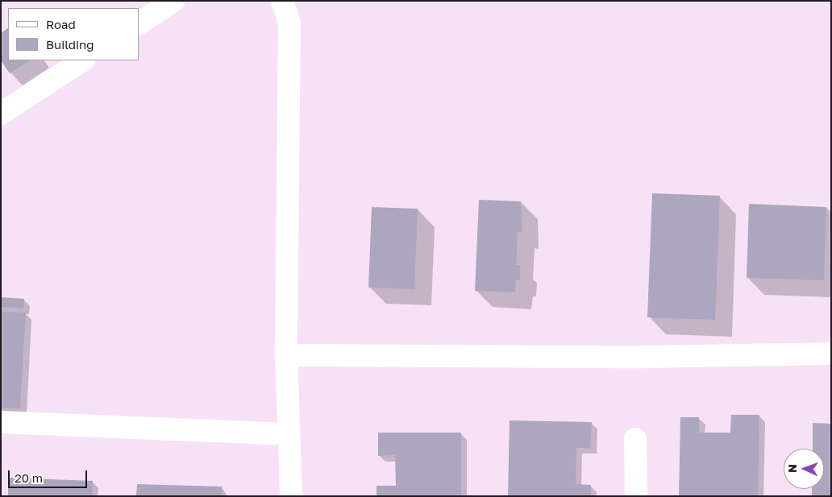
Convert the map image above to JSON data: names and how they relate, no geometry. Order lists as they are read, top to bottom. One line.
{"legend":["Road","Building"],"scale_bar":"20 m","north":"left"}
